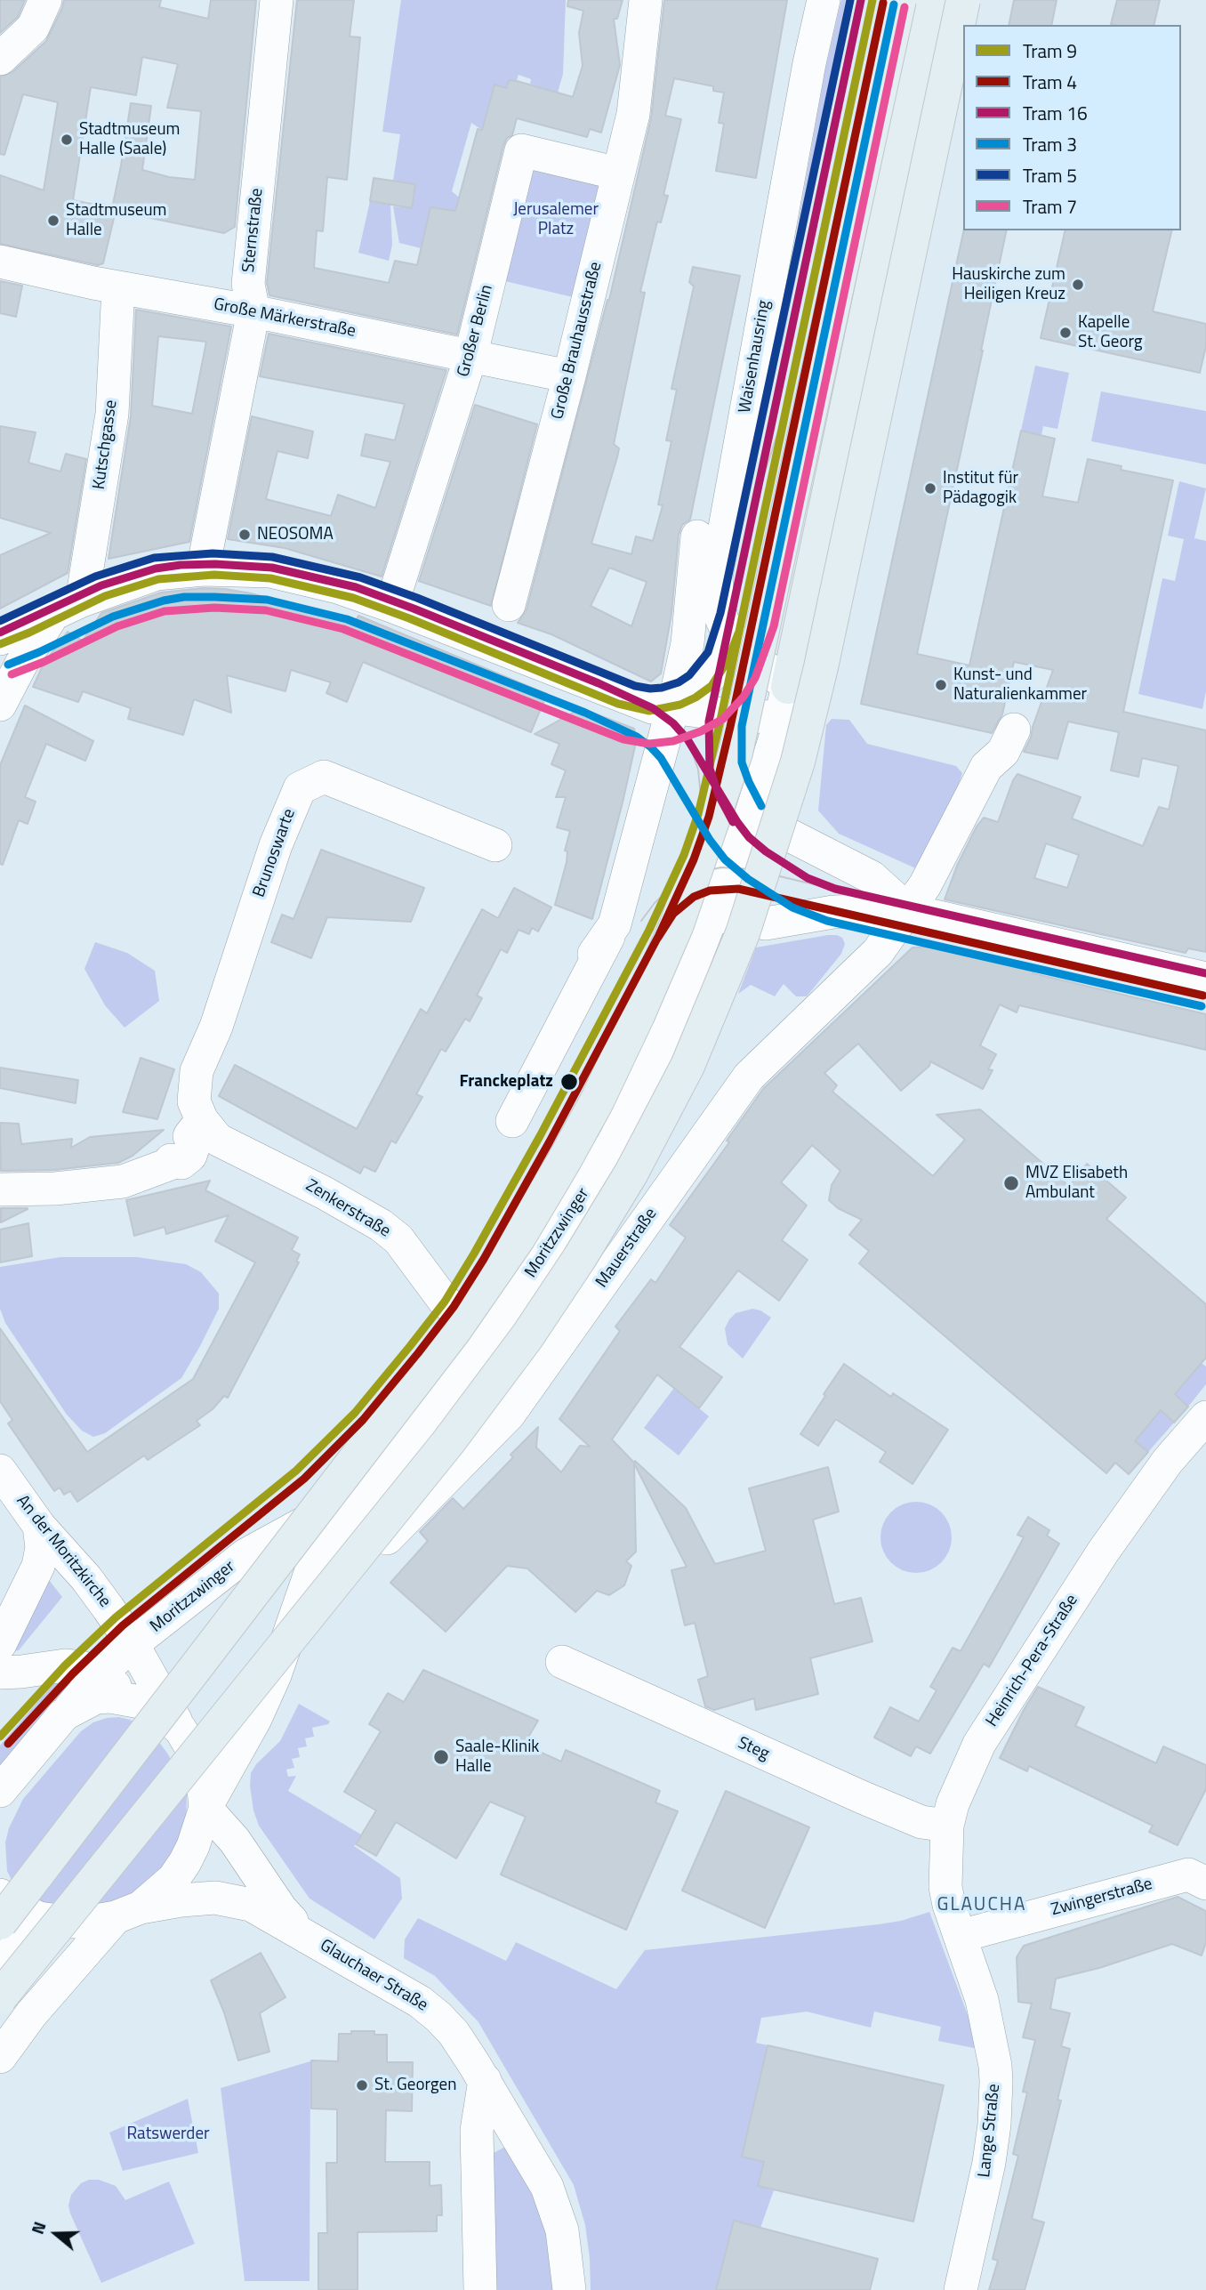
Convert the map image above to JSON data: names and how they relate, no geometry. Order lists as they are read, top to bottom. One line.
{"streets":{"street":["Sternstraße","Große Märkerstraße","Großer Berlin","Große Brauhausstraße","Waisenhausring","Kutschgasse","Brunoswarte","Zenkerstraße","Moritzzwinger","Mauerstraße","An der Moritzkirche","Heinrich-Pera-Straße","Steg","Zwingerstraße","Glauchaer Straße","Lange Straße"]},"crossings":[["Sternstraße","Große Märkerstraße"],["Große Märkerstraße","Großer Berlin"],["Große Märkerstraße","Große Brauhausstraße"],["Große Märkerstraße","Kutschgasse"],["Großer Berlin","Große Brauhausstraße"],["Brunoswarte","Zenkerstraße"],["Zenkerstraße","Moritzzwinger"],["Moritzzwinger","Mauerstraße"],["Moritzzwinger","An der Moritzkirche"],["Heinrich-Pera-Straße","Steg"],["Heinrich-Pera-Straße","Zwingerstraße"],["Heinrich-Pera-Straße","Lange Straße"],["Zwingerstraße","Lange Straße"]],"districts":["GLAUCHA"],"parks":["Jerusalemer Platz","Ratswerder"],"places":["Stadtmuseum Halle (Saale)","Stadtmuseum Halle","Hauskirche zum Heiligen Kreuz","Kapelle St. Georg","Institut für Pädagogik","NEOSOMA","Kunst- und Naturalienkammer","Franckeplatz","MVZ Elisabeth Ambulant","Saale-Klinik Halle","St. Georgen"],"lines":["tram line 9","tram line 16","tram line 5","tram line 4","tram line 3","tram line 7"],"legend":["Tram 9","Tram 4","Tram 16","Tram 3","Tram 5","Tram 7"],"north":"left"}
